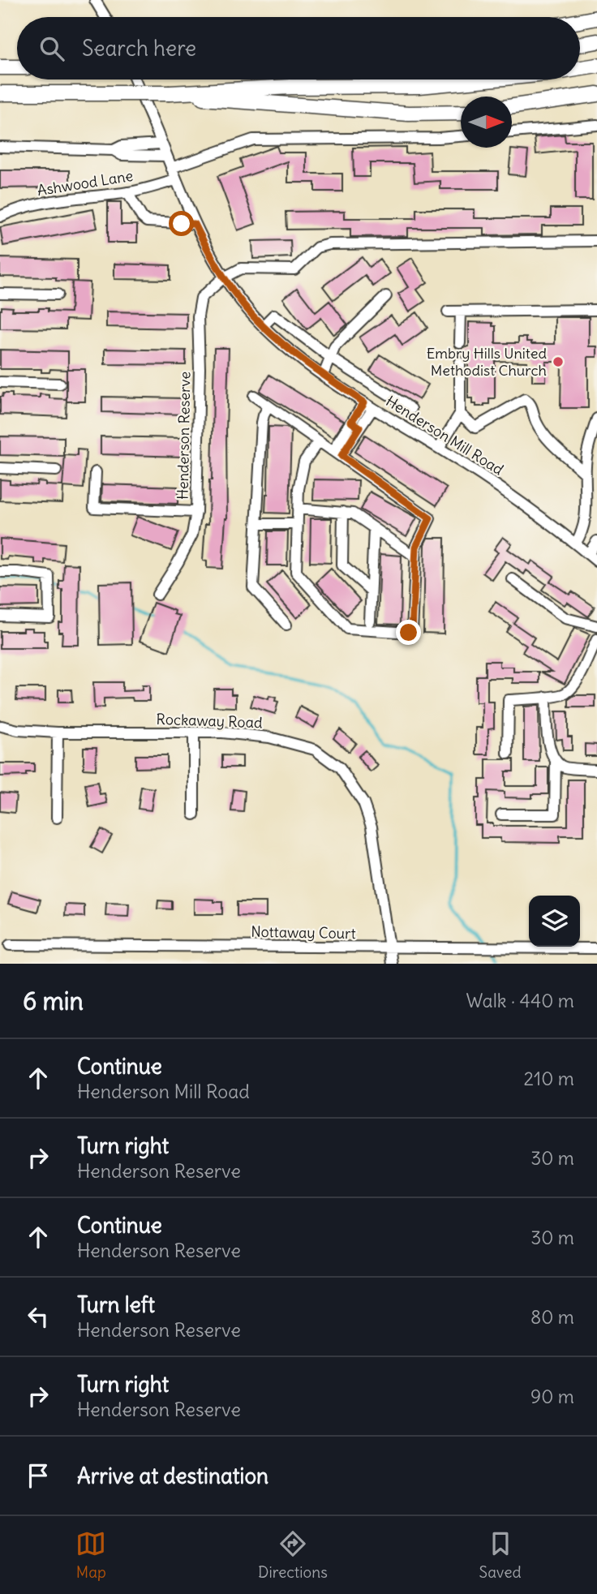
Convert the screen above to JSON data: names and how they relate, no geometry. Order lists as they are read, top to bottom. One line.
{"streets":{"street":["Ashwood Lane","Henderson Reserve","Henderson Mill Road","Rockaway Road","Nottaway Court"]},"crossings":[["Ashwood Lane","Henderson Mill Road"],["Henderson Reserve","Henderson Mill Road"],["Rockaway Road","Nottaway Court"]],"places":["Embry Hills United Methodist Church"],"north":"right","page":{"search":"Search here","heading":["6 min","Walk · 440 m"],"list":[["Continue","Henderson Mill Road","210 m"],["Turn right","Henderson Reserve","30 m"],["Continue","Henderson Reserve","30 m"],["Turn left","Henderson Reserve","80 m"],["Turn right","Henderson Reserve","90 m"],"Arrive at destination"],"nav":["Map","Directions","Saved"]}}
